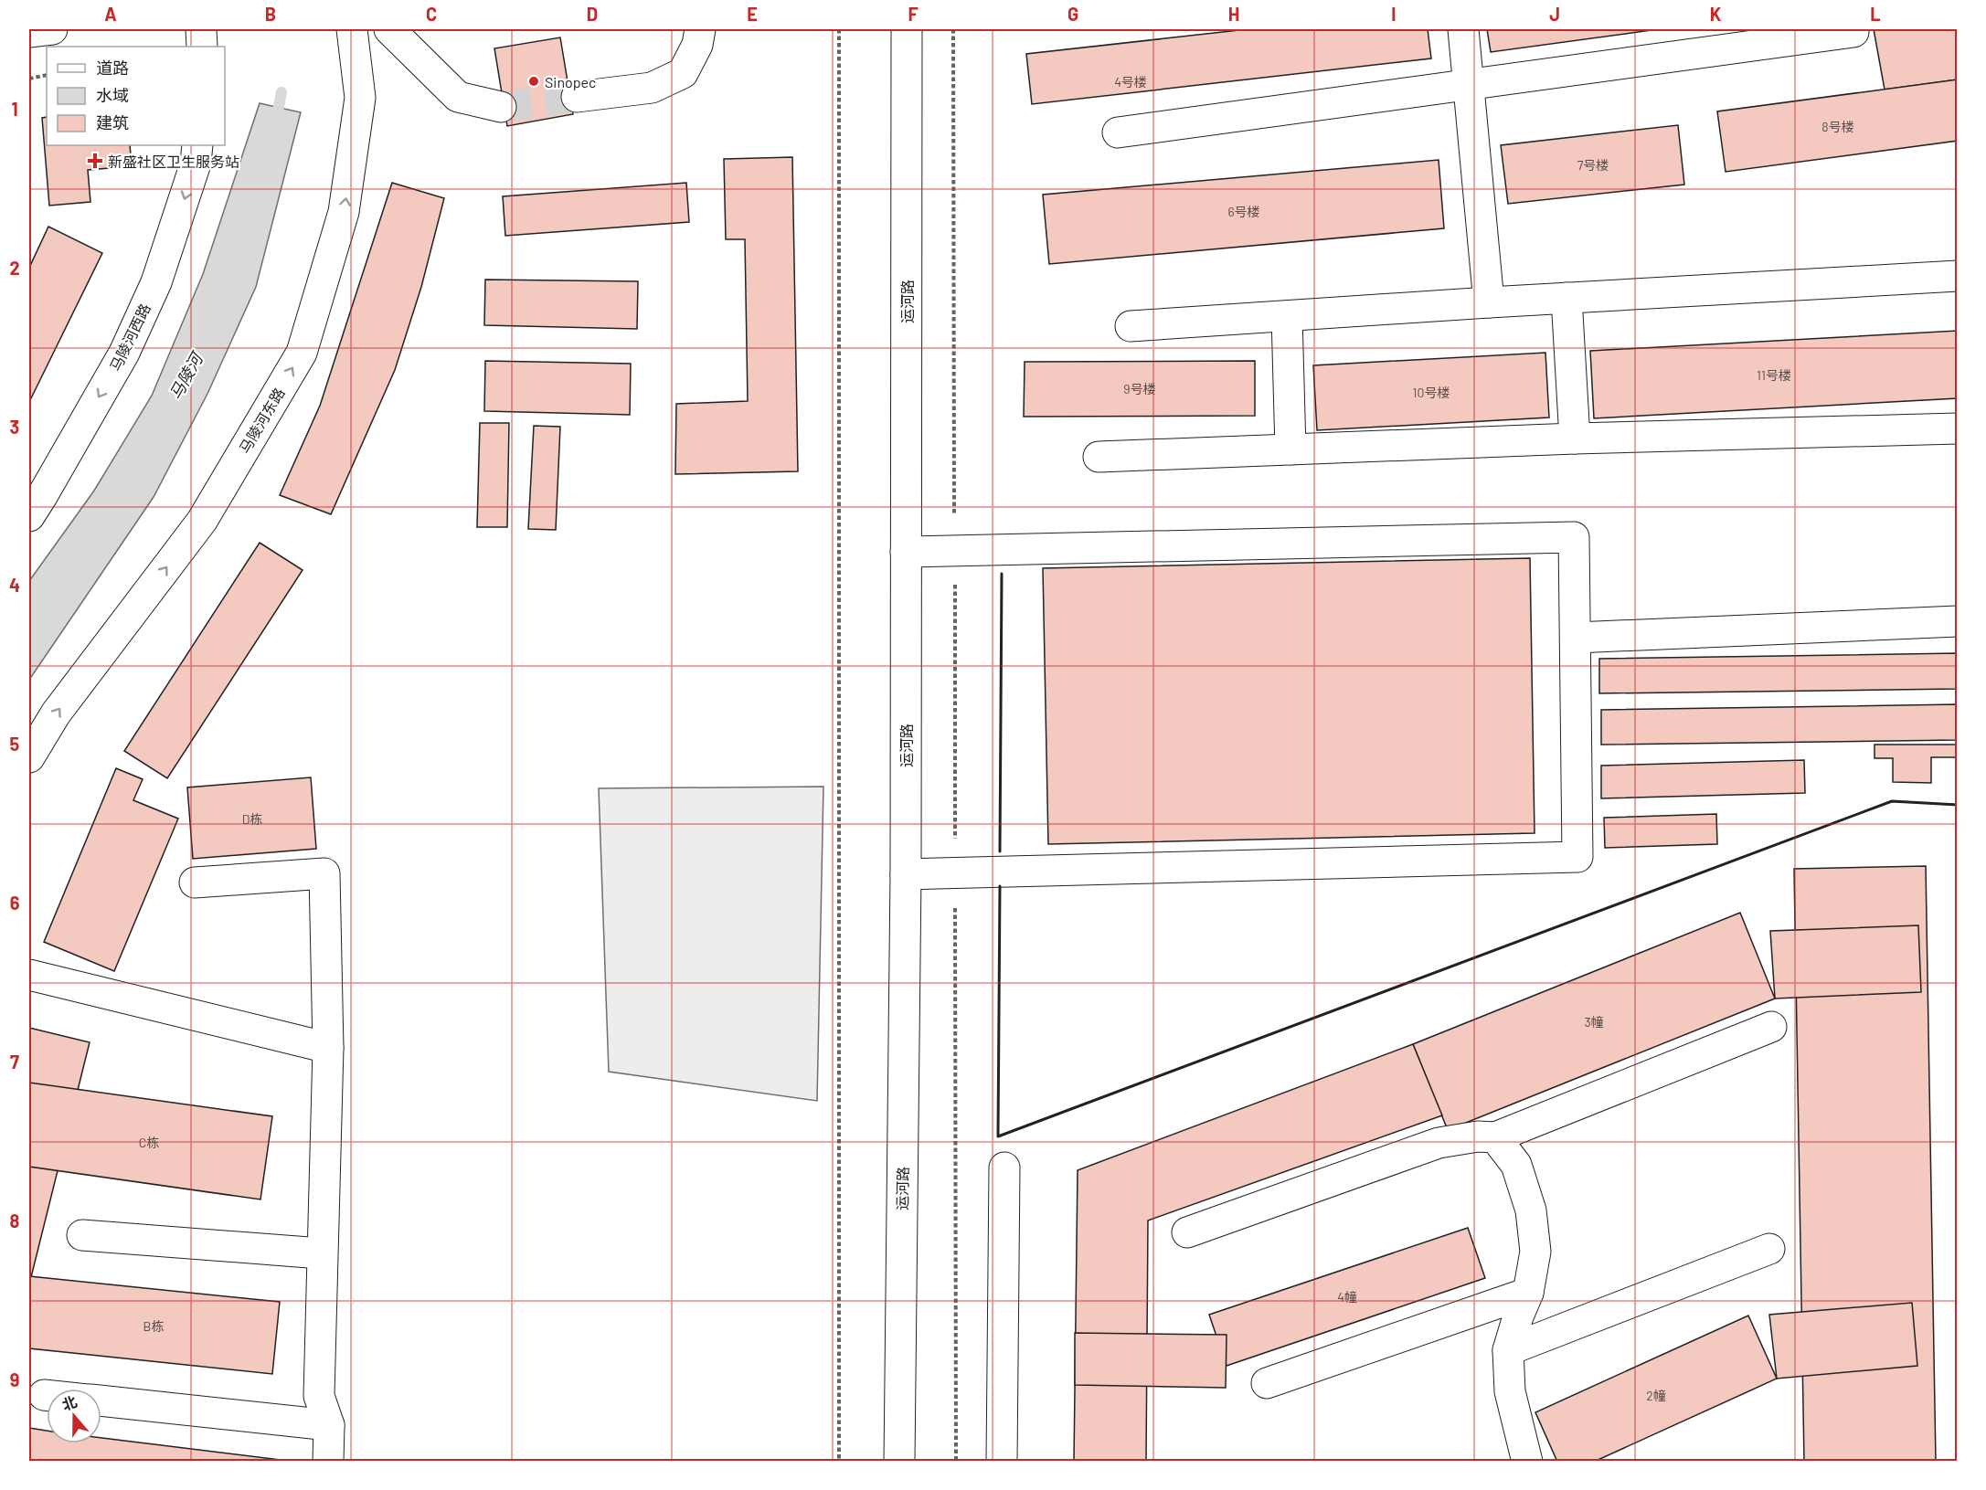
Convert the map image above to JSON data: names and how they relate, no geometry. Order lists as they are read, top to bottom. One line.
{"streets":{"street":["运河路","马陵河西路","马陵河东路"]},"one_way":["马陵河西路","马陵河东路"],"water":["马陵河"],"places":{"other":["Sinopec"],"health":["新盛社区卫生服务站"]},"house_numbers":["4号楼","8号楼","7号楼","6号楼","11号楼","9号楼","10号楼","D栋","3幢","C栋","4幢","B栋","2幢"],"legend":["道路","水域","建筑"],"north":"top","grid":{"columns":["A","B","C","D","E","F","G","H","I","J","K","L"],"rows":["1","2","3","4","5","6","7","8","9"]}}
